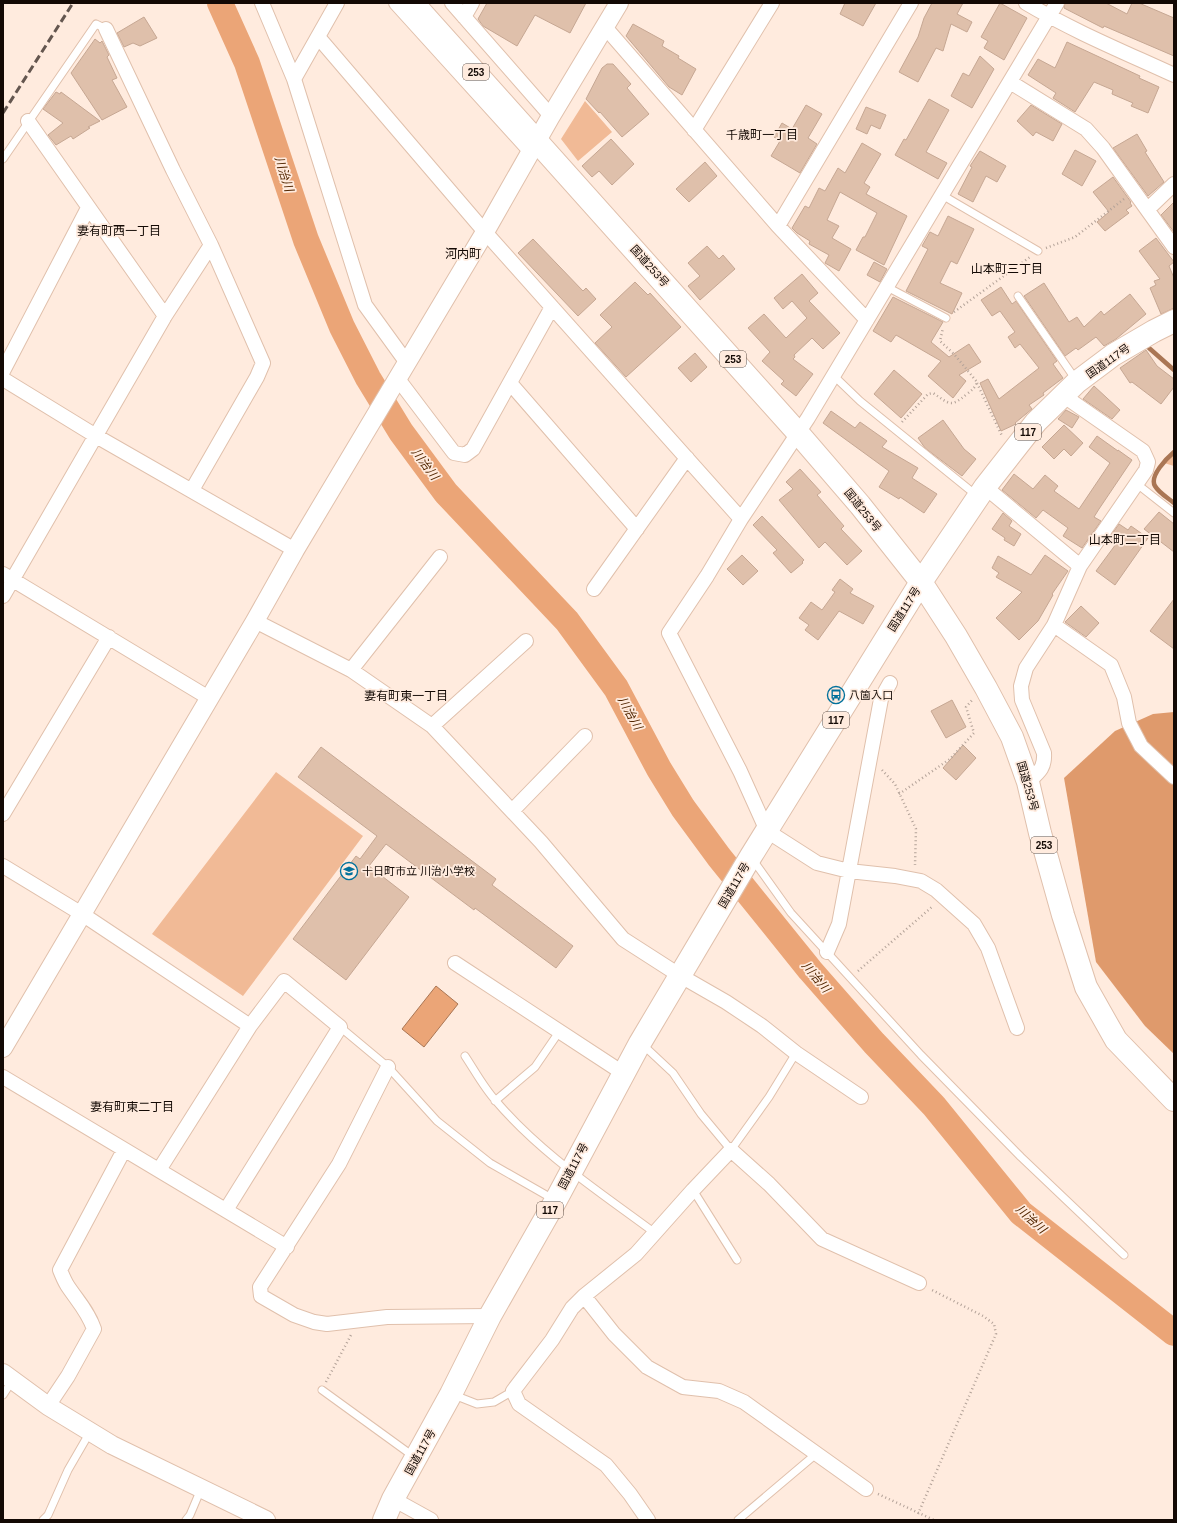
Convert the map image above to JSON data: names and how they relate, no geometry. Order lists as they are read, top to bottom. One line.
{"streets":{"highway":["253","国道253号","国道117号","117"]},"crossings":[["国道253号","国道117号"]],"districts":["千歳町一丁目","妻有町西一丁目","河内町","山本町三丁目","山本町二丁目","妻有町東一丁目","妻有町東二丁目"],"water":["川治川"],"places":{"bus stop":["八箇入口"],"school or university":["十日町市立 川治小学校"]}}
